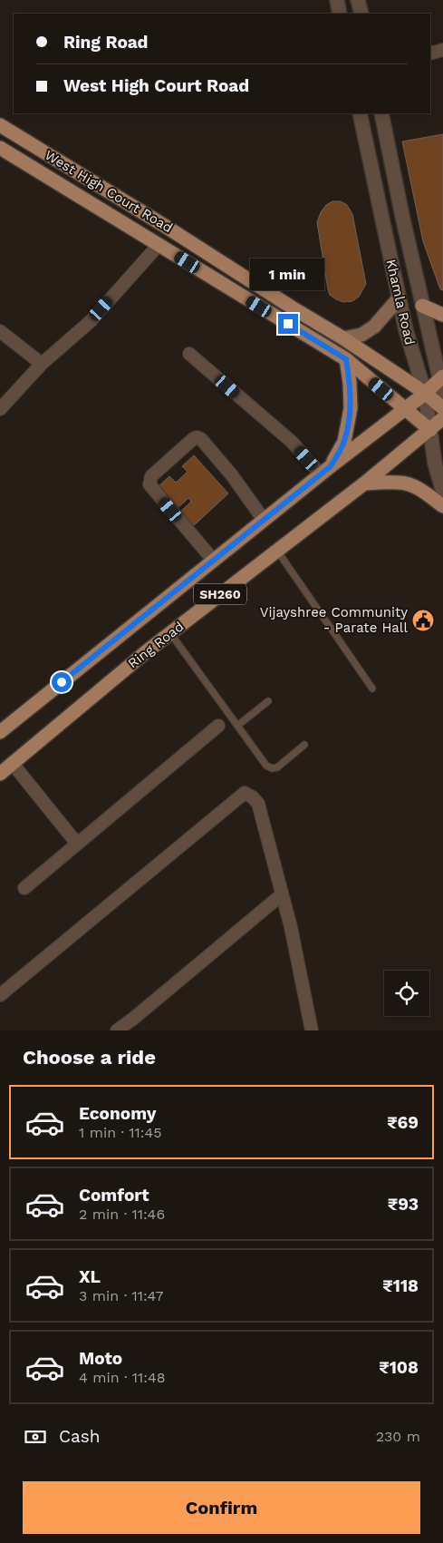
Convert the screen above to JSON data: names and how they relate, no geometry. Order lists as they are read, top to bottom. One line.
{"streets":{"main road":["West High Court Road","SH260","Ring Road"],"street":["Khamla Road"]},"crossings":[["West High Court Road","Khamla Road"],["West High Court Road","SH260"],["West High Court Road","Ring Road"],["Khamla Road","SH260"],["Khamla Road","Ring Road"]],"places":{"public building":["Vijayshree Community - Parate Hall"]},"page":{"banner":["Ring Road","West High Court Road"],"bubble":"1 min","heading":"Choose a ride","list":[{"name":"Economy","note":"1 min · 11:45","value":"₹69"},{"name":"Comfort","note":"2 min · 11:46","value":"₹93"},{"name":"XL","note":"3 min · 11:47","value":"₹118"},{"name":"Moto","note":"4 min · 11:48","value":"₹108"}],"pay":["Cash","230 m"],"buttons":"Confirm"}}
